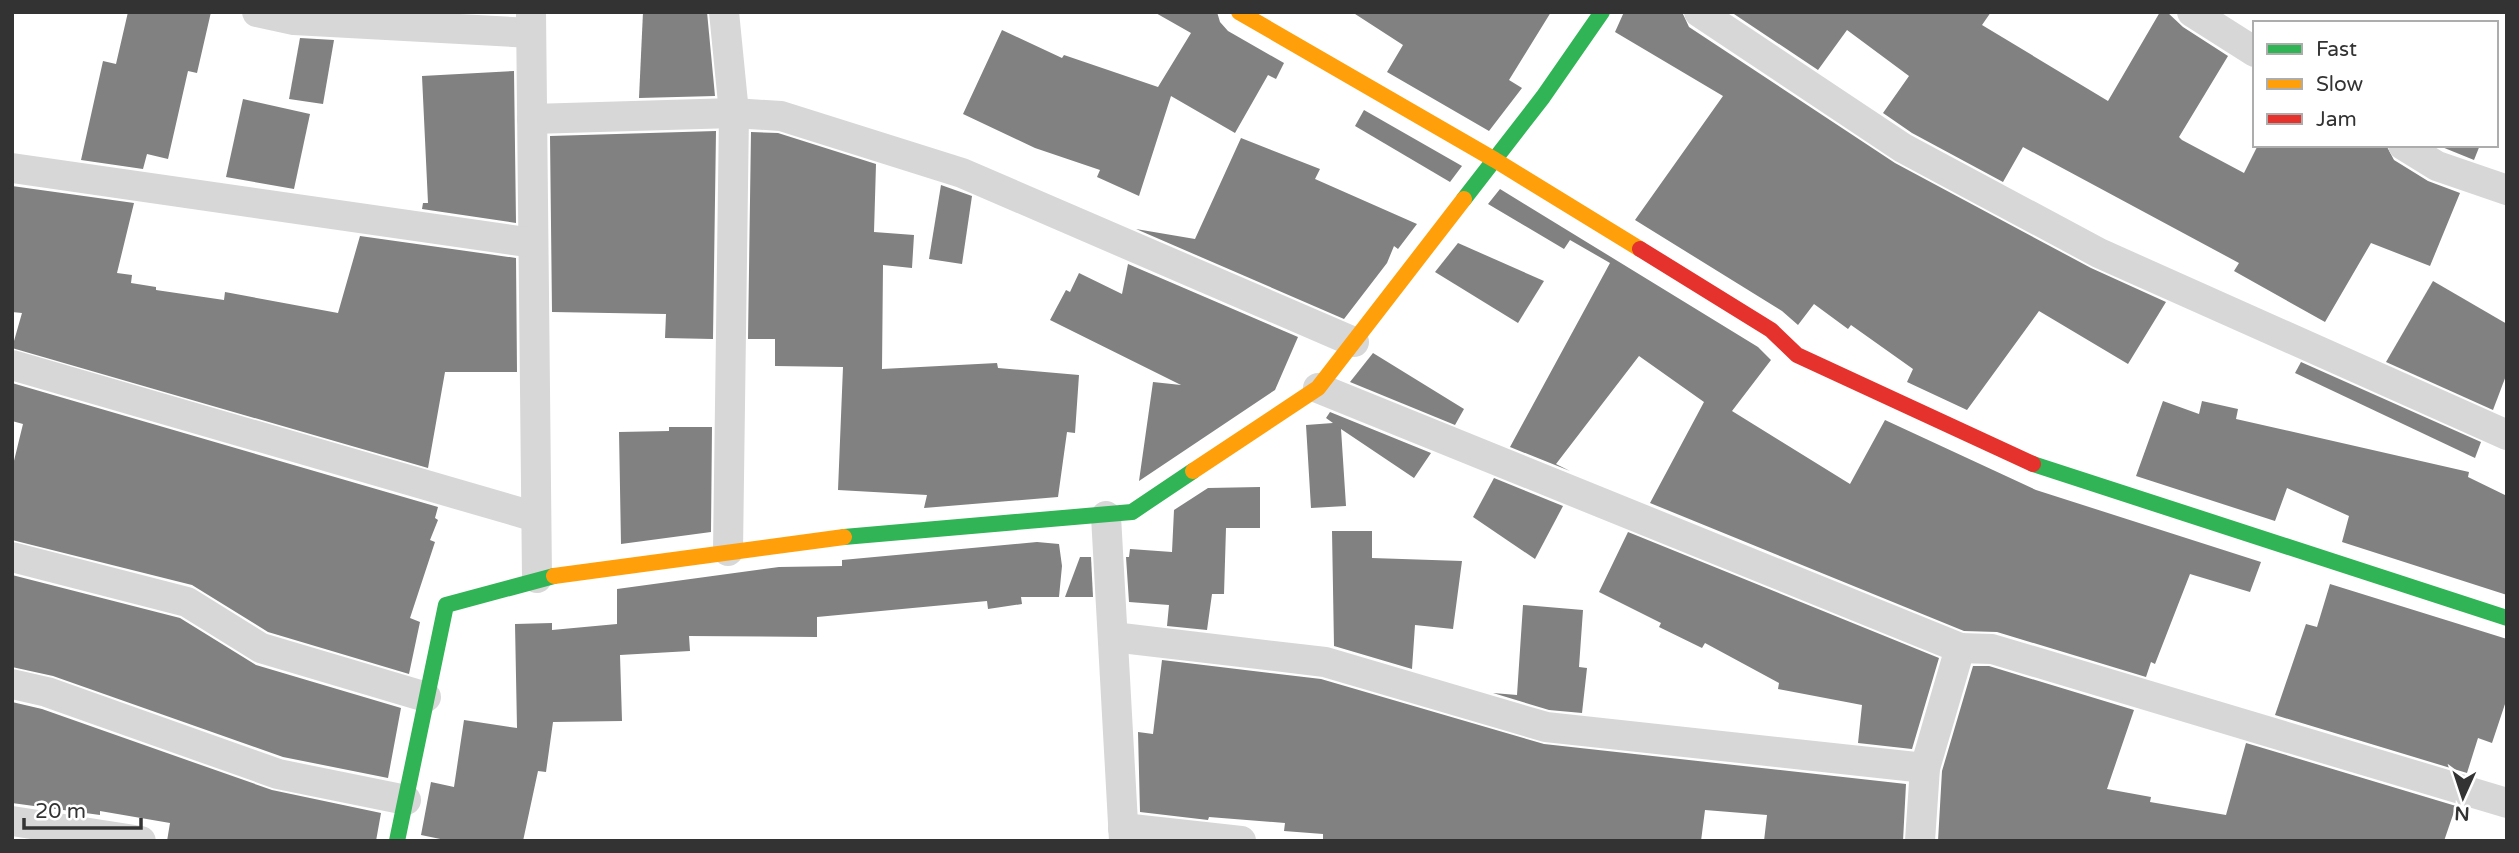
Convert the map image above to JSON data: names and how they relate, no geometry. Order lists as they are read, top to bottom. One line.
{"legend":["Fast","Slow","Jam"],"scale_bar":"20 m","north":"bottom"}
